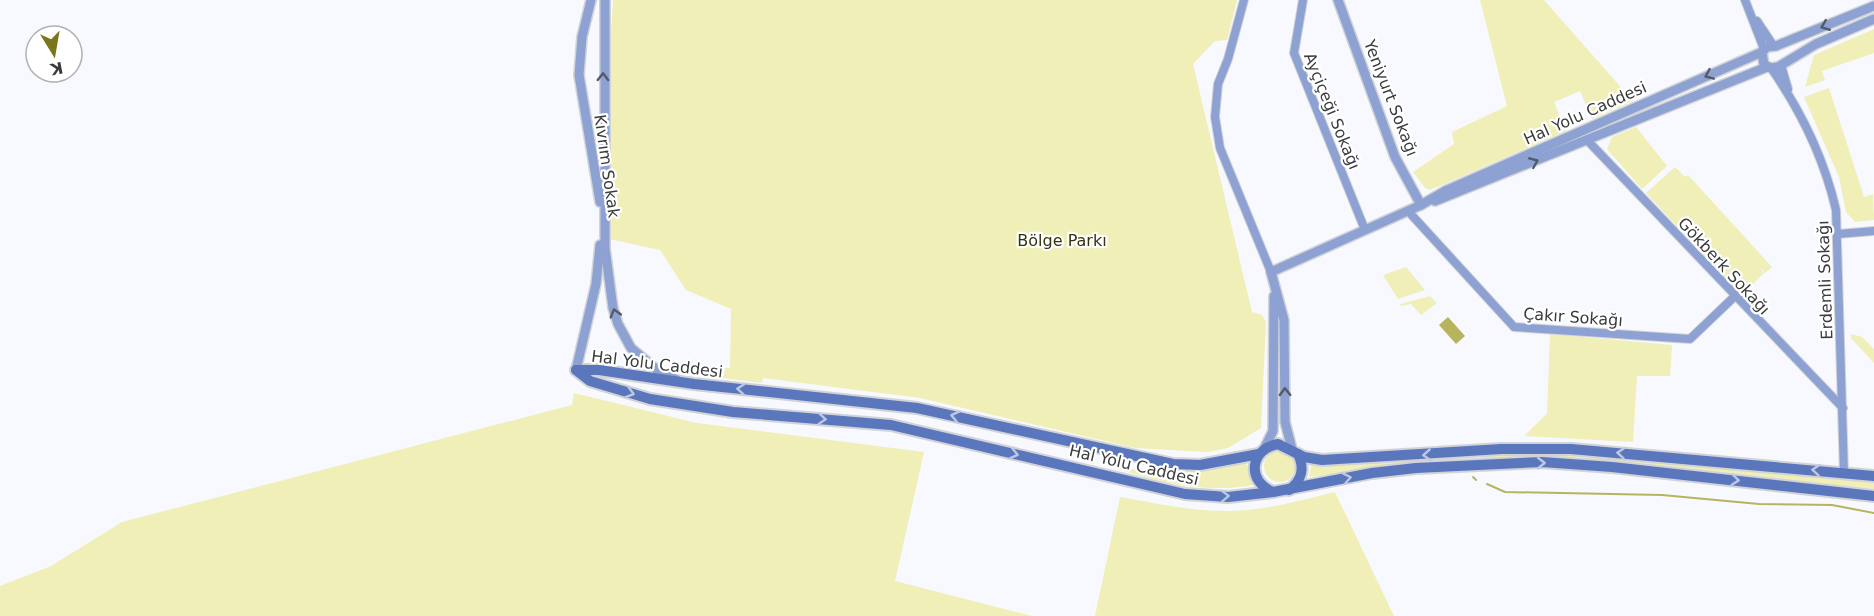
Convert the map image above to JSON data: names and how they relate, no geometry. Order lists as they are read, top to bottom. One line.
{"streets":{"main road":["Hal Yolu Caddesi"],"street":["Yeniyurt Sokağı","Ayçiçeği Sokağı","Kıvrım Sokak","Gökberk Sokağı","Erdemli Sokağı","Çakır Sokağı"]},"crossings":[["Yeniyurt Sokağı","Hal Yolu Caddesi"],["Ayçiçeği Sokağı","Hal Yolu Caddesi"],["Hal Yolu Caddesi","Kıvrım Sokak"],["Hal Yolu Caddesi","Gökberk Sokağı"],["Hal Yolu Caddesi","Erdemli Sokağı"],["Hal Yolu Caddesi","Çakır Sokağı"],["Gökberk Sokağı","Erdemli Sokağı"],["Gökberk Sokağı","Çakır Sokağı"]],"parks":["Bölge Parkı"],"north":"bottom"}
